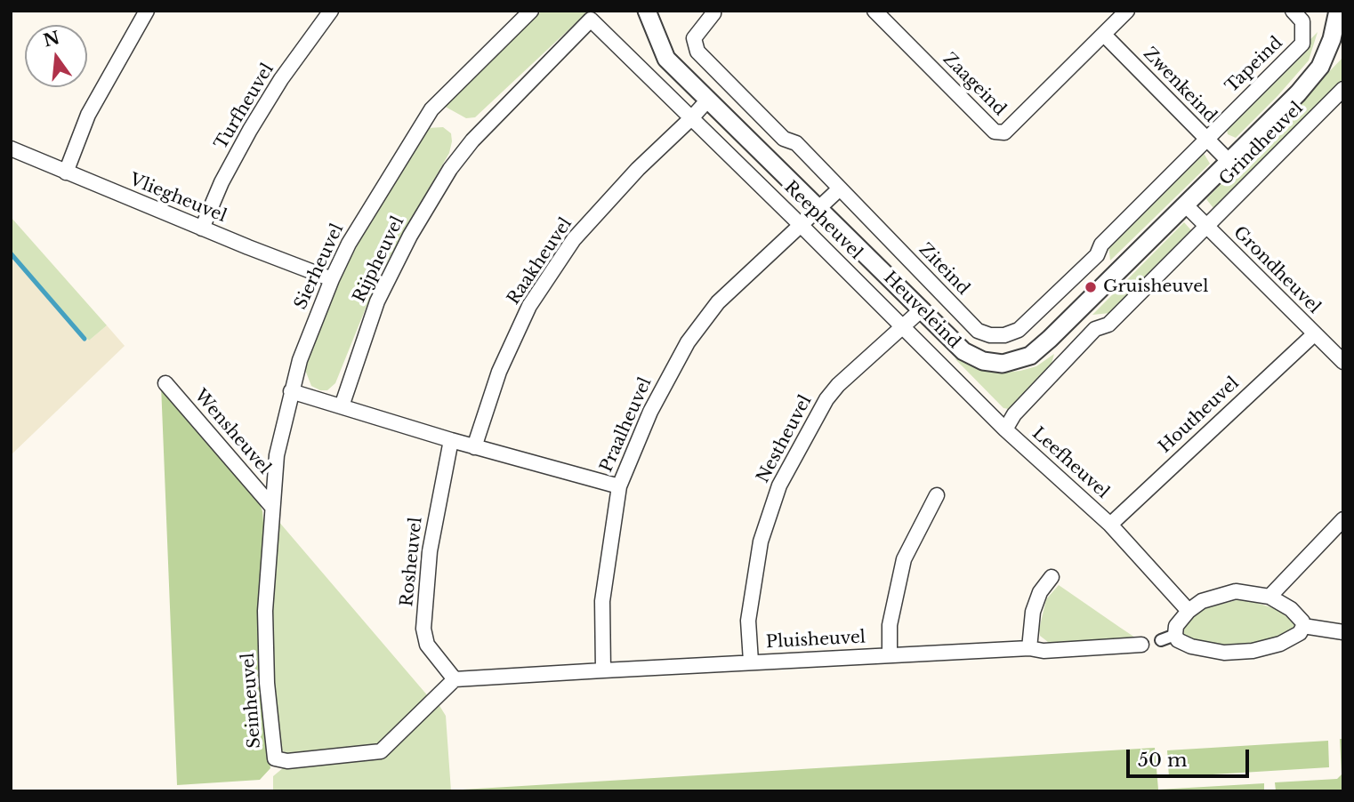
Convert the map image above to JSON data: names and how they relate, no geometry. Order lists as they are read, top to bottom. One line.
{"streets":{"street":["Tapeind","Zaageind","Zwenkeind","Turfheuvel","Grindheuvel","Vliegheuvel","Reepheuvel","Rijpheuvel","Raakheuvel","Sierheuvel","Ziteind","Grondheuvel","Heuveleind","Houtheuvel","Praalheuvel","Wensheuvel","Nestheuvel","Leefheuvel","Rosheuvel","Pluisheuvel","Seinheuvel"]},"crossings":[["Tapeind","Zwenkeind"],["Tapeind","Ziteind"],["Zaageind","Zwenkeind"],["Zwenkeind","Ziteind"],["Zwenkeind","Heuveleind"],["Turfheuvel","Vliegheuvel"],["Grindheuvel","Grondheuvel"],["Vliegheuvel","Sierheuvel"],["Reepheuvel","Rijpheuvel"],["Reepheuvel","Raakheuvel"],["Reepheuvel","Praalheuvel"],["Reepheuvel","Nestheuvel"],["Reepheuvel","Leefheuvel"],["Raakheuvel","Heuveleind"],["Sierheuvel","Seinheuvel"],["Ziteind","Praalheuvel"],["Grondheuvel","Heuveleind"],["Grondheuvel","Houtheuvel"],["Heuveleind","Praalheuvel"],["Heuveleind","Nestheuvel"],["Houtheuvel","Leefheuvel"],["Praalheuvel","Pluisheuvel"],["Wensheuvel","Seinheuvel"],["Nestheuvel","Pluisheuvel"],["Rosheuvel","Seinheuvel"]],"places":["Gruisheuvel"],"scale_bar":"50 m","north":"top"}
